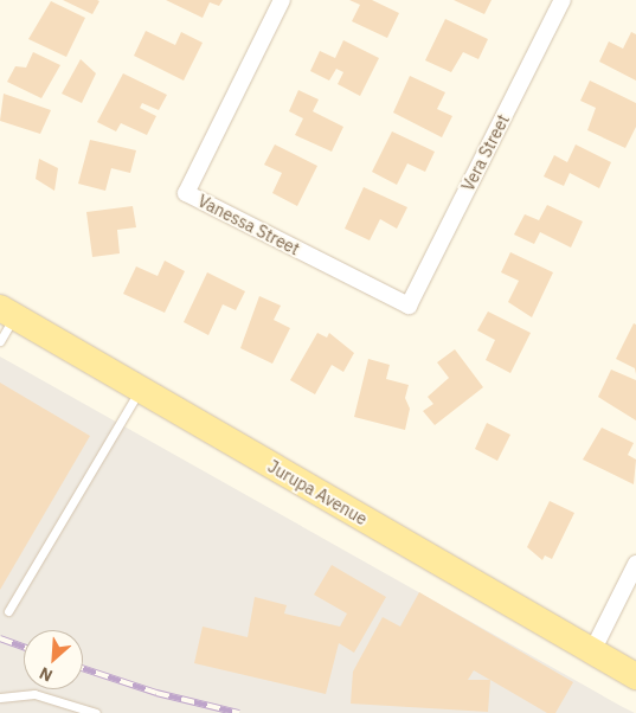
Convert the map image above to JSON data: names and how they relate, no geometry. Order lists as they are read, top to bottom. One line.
{"streets":{"main road":["Jurupa Avenue"],"street":["Vera Street","Vanessa Street"]},"crossings":[["Vera Street","Vanessa Street"]],"north":"bottom left"}
